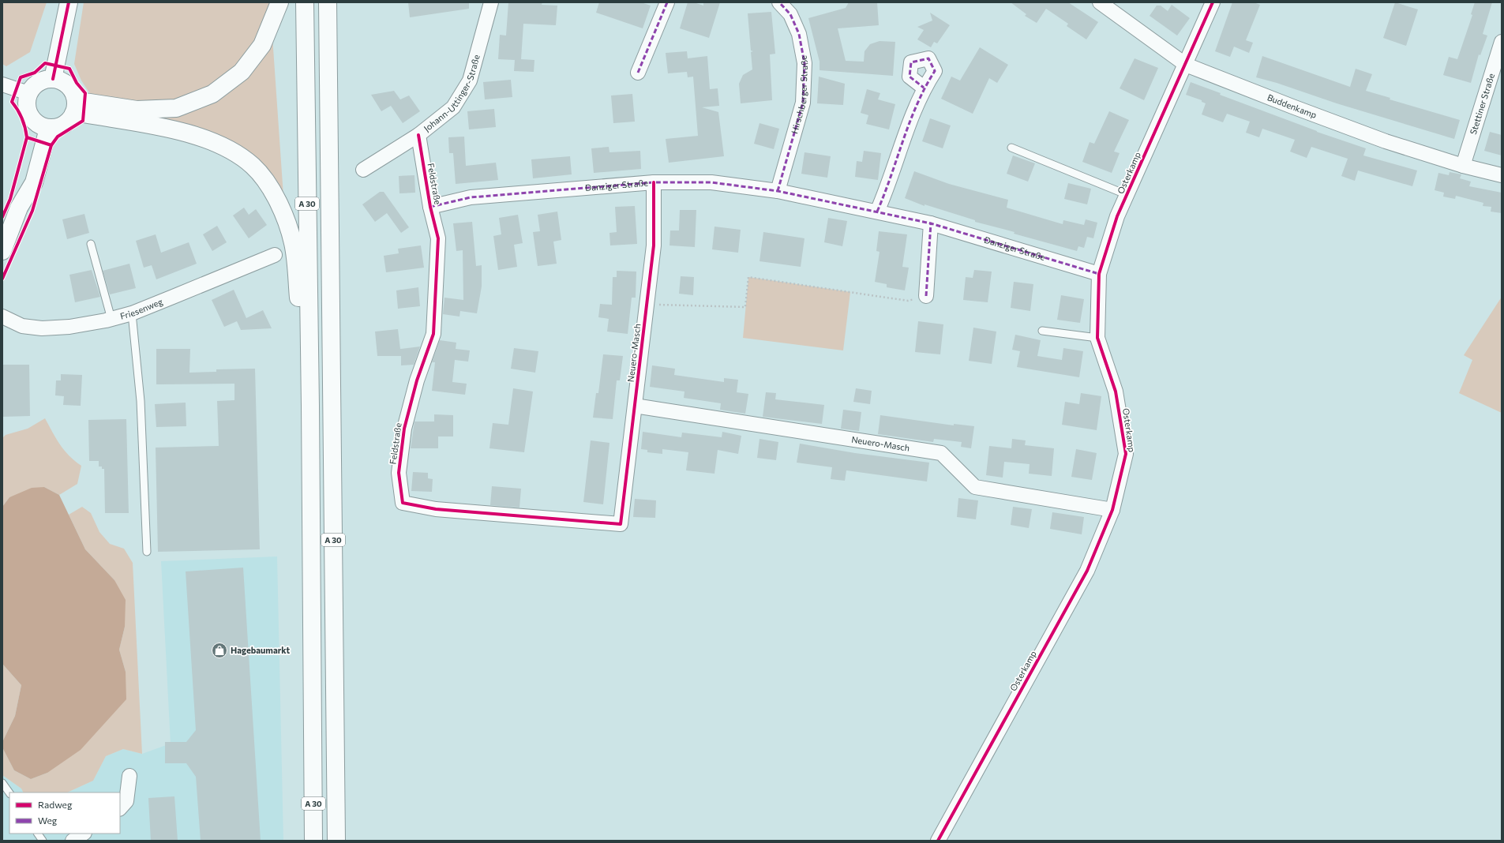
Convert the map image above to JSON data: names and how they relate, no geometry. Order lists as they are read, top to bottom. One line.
{"streets":{"main road":["A 30"],"street":["Johann-Uttinger-Straße","Hirschberger Straße","Stettiner Straße","Buddenkamp","Osterkamp","Feldstraße","Danziger Straße","Friesenweg","Neuero-Masch"]},"crossings":[["Johann-Uttinger-Straße","Feldstraße"],["Hirschberger Straße","Danziger Straße"],["Stettiner Straße","Buddenkamp"],["Buddenkamp","Osterkamp"],["Osterkamp","Danziger Straße"],["Osterkamp","Neuero-Masch"],["Feldstraße","Danziger Straße"],["Feldstraße","Neuero-Masch"],["Danziger Straße","Neuero-Masch"]],"places":{"shop":["Hagebaumarkt"]},"legend":["Radweg","Weg"]}
